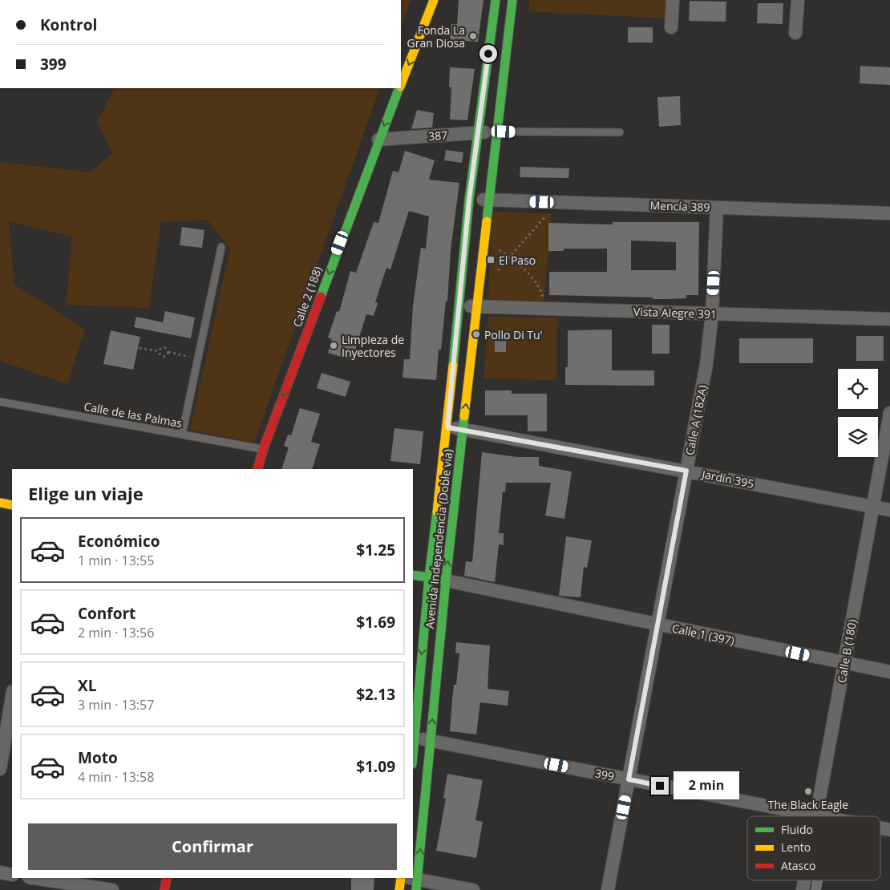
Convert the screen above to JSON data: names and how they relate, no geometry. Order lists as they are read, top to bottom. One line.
{"streets":{"main road":["Calle 2 (188)","Avenida Independencia (Doble vía)"],"street":["387","Mencía 389","Vista Alegre 391","Calle A (182A)","Jardín 395","Calle 1 (397)","Calle B (180)","399"],"lane":["Calle de las Palmas"]},"crossings":[["387","Calle 2 (188)"],["387","Avenida Independencia (Doble vía)"],["Mencía 389","Calle A (182A)"],["Mencía 389","Avenida Independencia (Doble vía)"],["Calle 2 (188)","Calle de las Palmas"],["Vista Alegre 391","Calle A (182A)"],["Vista Alegre 391","Avenida Independencia (Doble vía)"],["Calle A (182A)","Jardín 395"],["Calle A (182A)","Calle 1 (397)"],["Calle A (182A)","399"],["Jardín 395","Avenida Independencia (Doble vía)"],["Jardín 395","Calle B (180)"],["Avenida Independencia (Doble vía)","Calle 1 (397)"],["Avenida Independencia (Doble vía)","399"],["Calle 1 (397)","Calle B (180)"],["Calle B (180)","399"]],"one_way":["Calle 2 (188)"],"places":{"other":["Fonda La Gran Diosa","Pollo Di Tu'","Limpieza de Inyectores","The Black Eagle"],"transit":["El Paso"]},"legend":["Fluido","Lento","Atasco"],"page":{"banner":["Kontrol","399"],"heading":"Elige un viaje","list":[{"name":"Económico","note":"1 min · 13:55","value":"$1.25"},{"name":"Confort","note":"2 min · 13:56","value":"$1.69"},{"name":"XL","note":"3 min · 13:57","value":"$2.13"},{"name":"Moto","note":"4 min · 13:58","value":"$1.09"}],"bubble":"2 min","buttons":"Confirmar"}}
